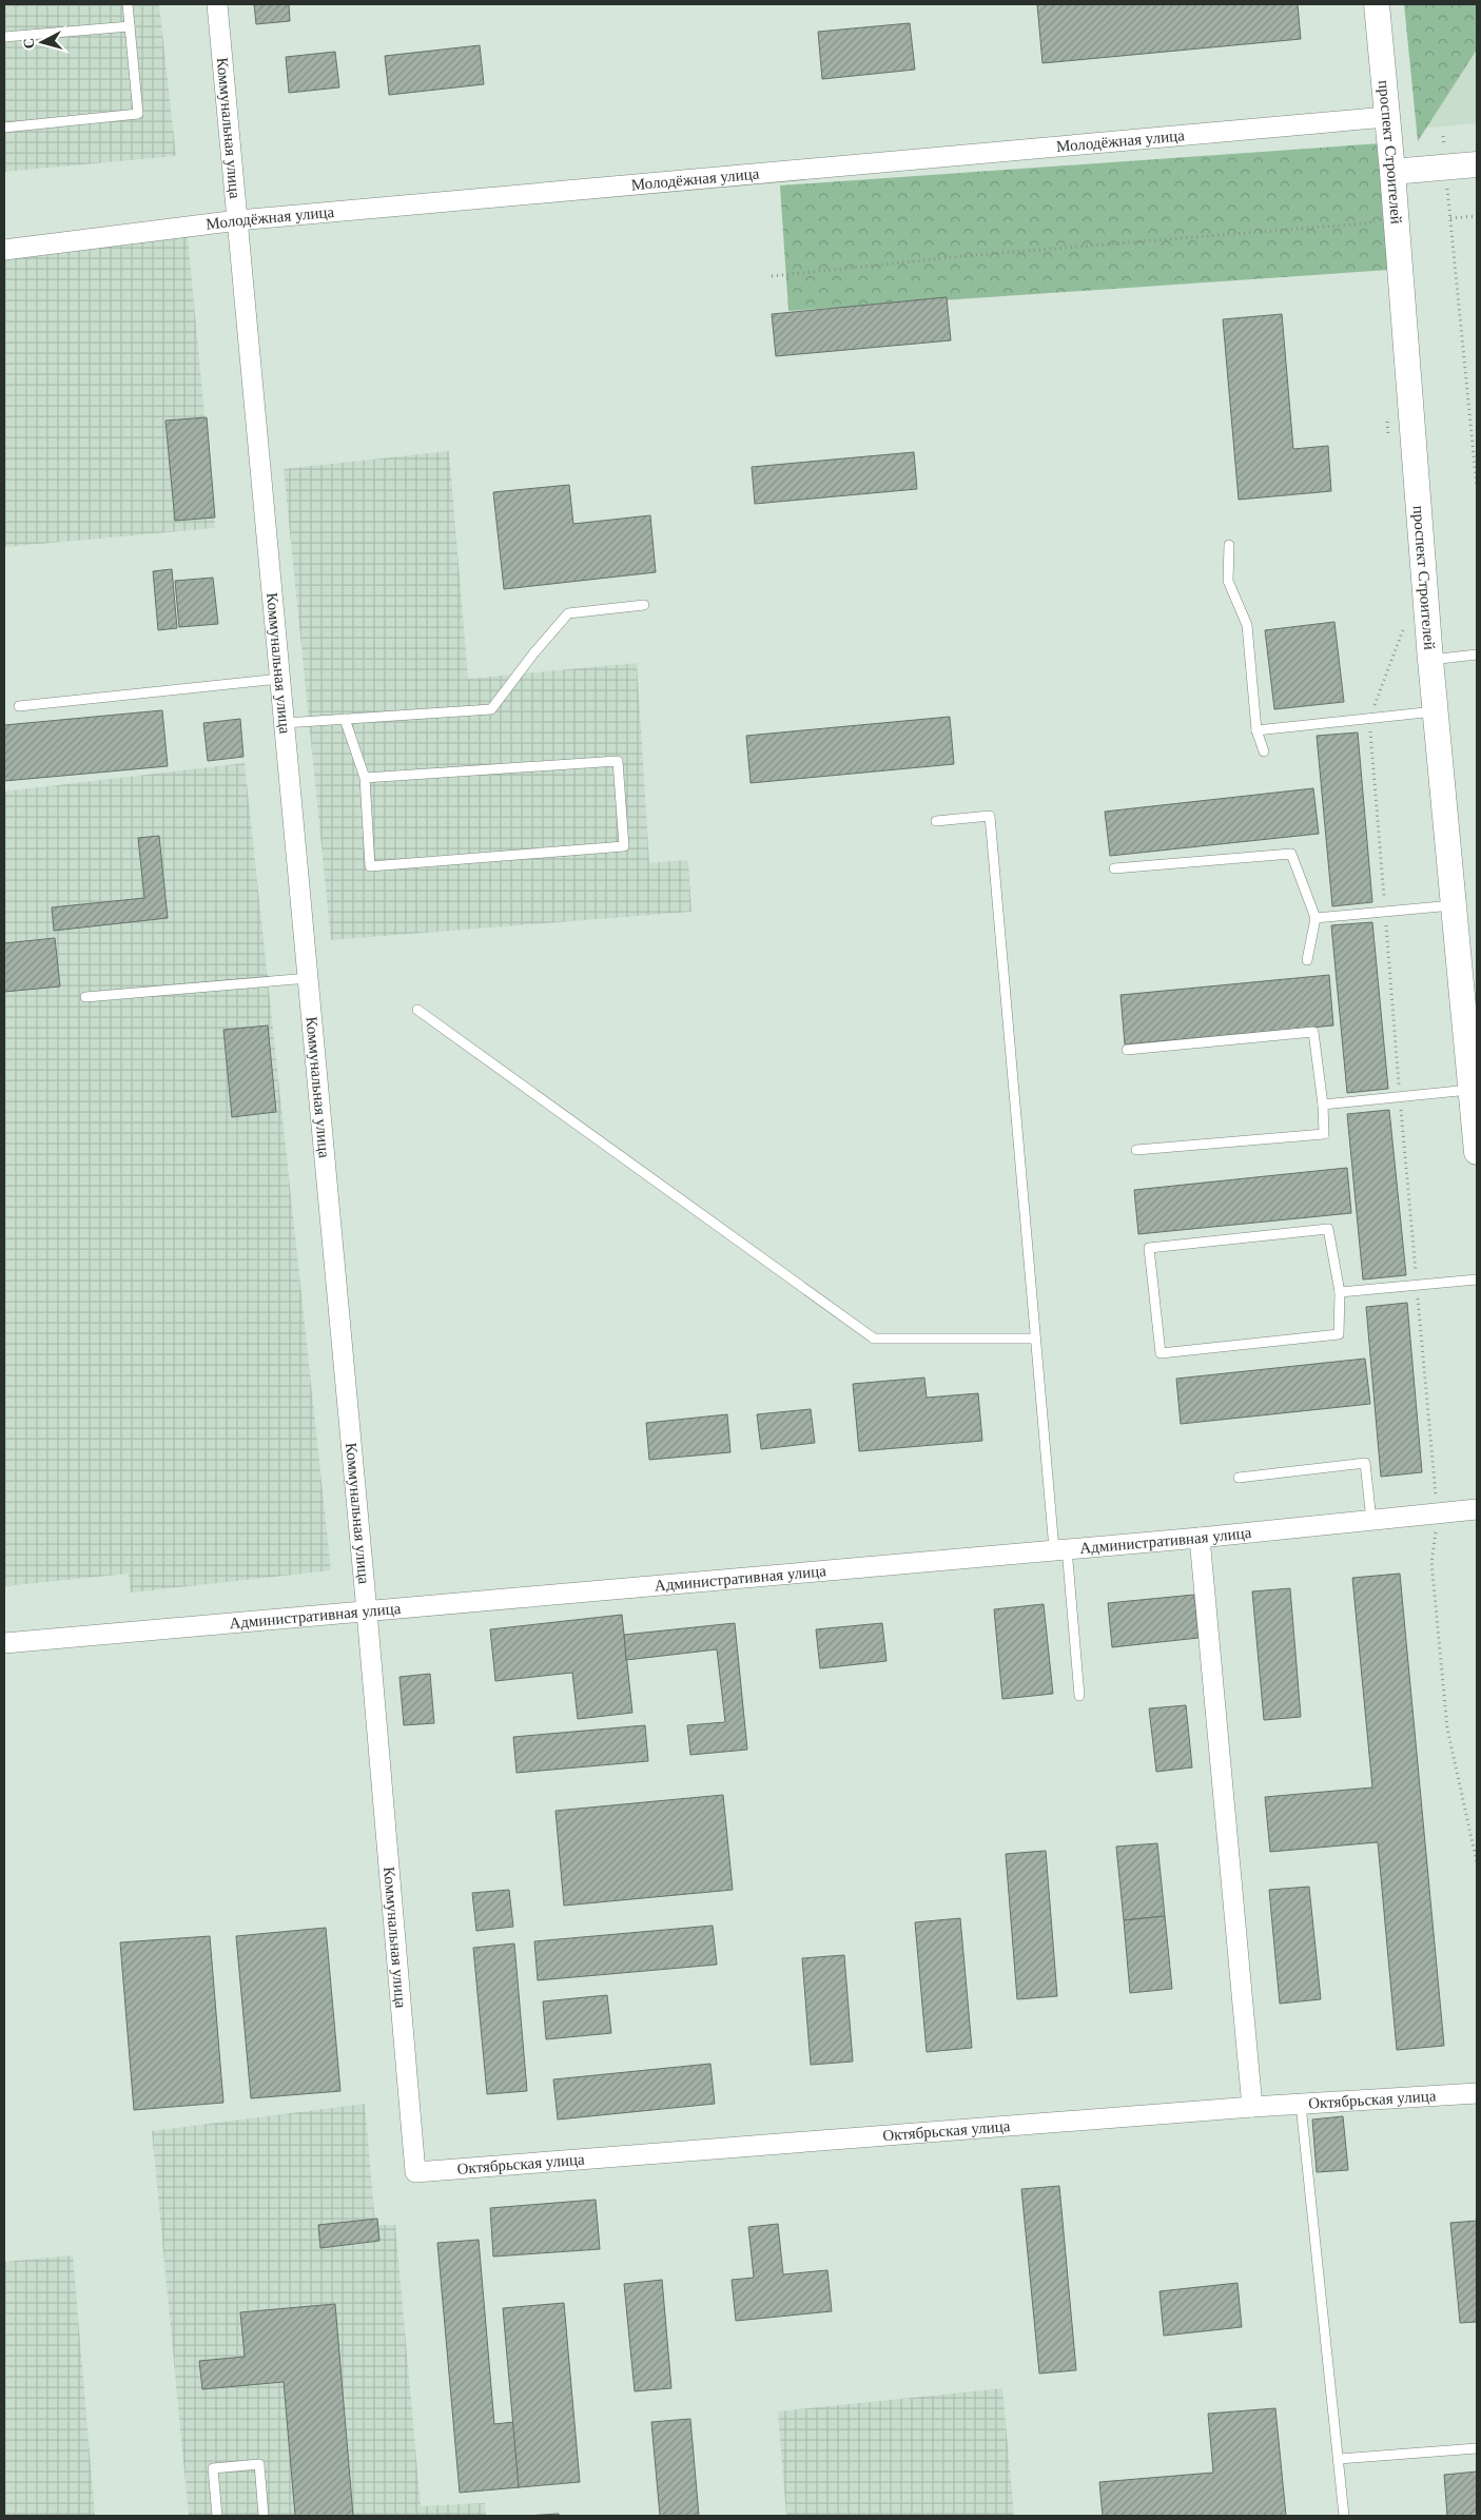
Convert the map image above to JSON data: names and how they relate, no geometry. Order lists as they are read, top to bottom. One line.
{"streets":{"street":["Коммунальная улица","Молодёжная улица","проспект Строителей","Административная улица","Октябрьская улица"]},"crossings":[["Коммунальная улица","Молодёжная улица"],["Коммунальная улица","Административная улица"],["Коммунальная улица","Октябрьская улица"],["Молодёжная улица","проспект Строителей"]],"north":"left"}
